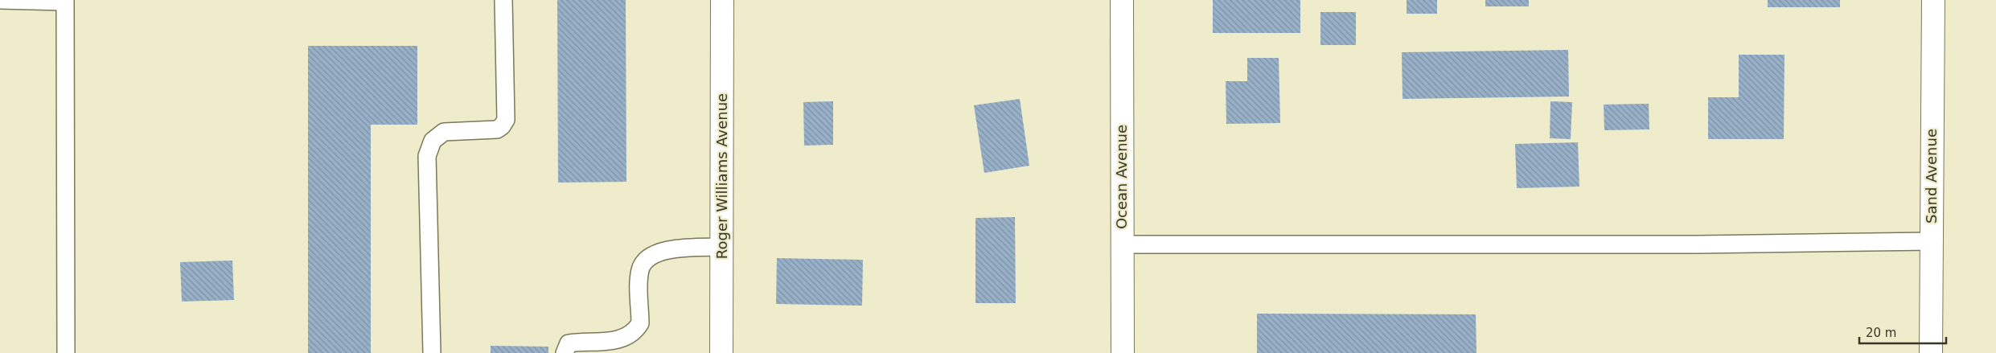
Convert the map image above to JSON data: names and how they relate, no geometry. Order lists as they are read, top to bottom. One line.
{"streets":{"street":["Roger Williams Avenue","Sand Avenue","Ocean Avenue"]},"scale_bar":"20 m"}
